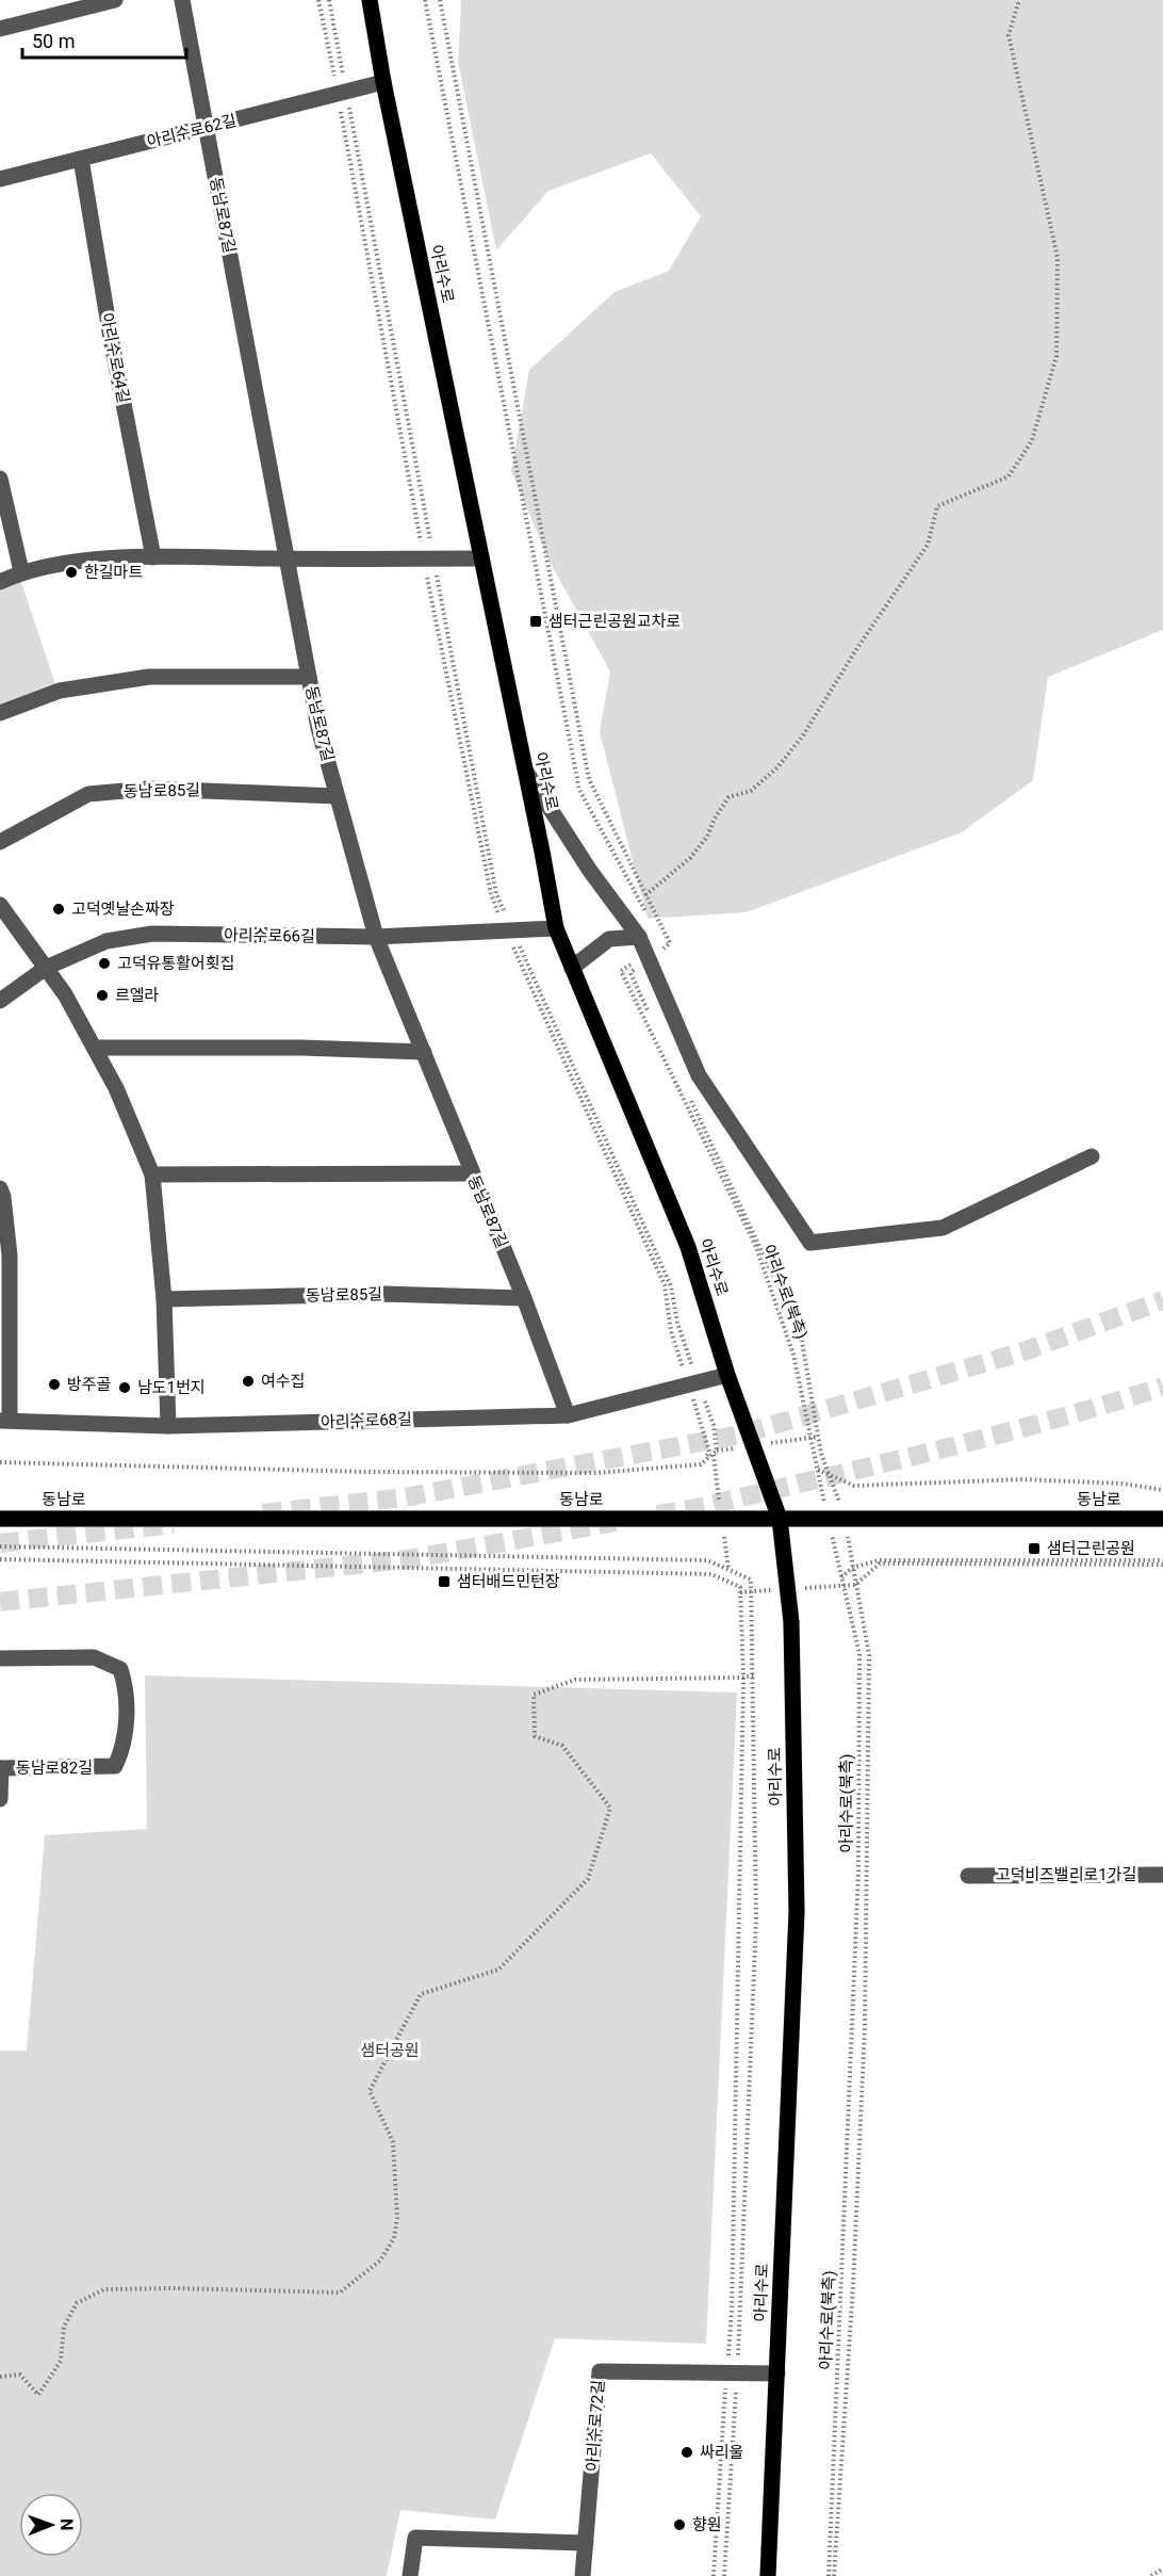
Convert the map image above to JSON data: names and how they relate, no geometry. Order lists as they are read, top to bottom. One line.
{"streets":{"main road":["아리수로","동남로"],"street":["아리수로62길","동남로87길","아리수로64길","동남로85길","아리수로66길","아리수로68길","동남로82길","고덕비즈밸리로1가길","아리수로72길"],"path":["아리수로(북측)"]},"crossings":[["아리수로62길","동남로87길"],["아리수로62길","아리수로"],["아리수로62길","아리수로64길"],["동남로87길","동남로85길"],["동남로87길","아리수로66길"],["동남로87길","아리수로68길"],["아리수로","아리수로66길"],["아리수로","아리수로68길"],["아리수로","동남로"],["아리수로","아리수로72길"],["아리수로(북측)","동남로"]],"parks":["샘터공원"],"places":{"other":["한길마트","고덕옛날손짜장","고덕유통활어횟집","르엘라","여수집","방주골","남도1번지","싸리울","향원"],"transit":["샘터근린공원교차로","샘터근린공원","샘터배드민턴장"]},"scale_bar":"50 m","north":"right"}
